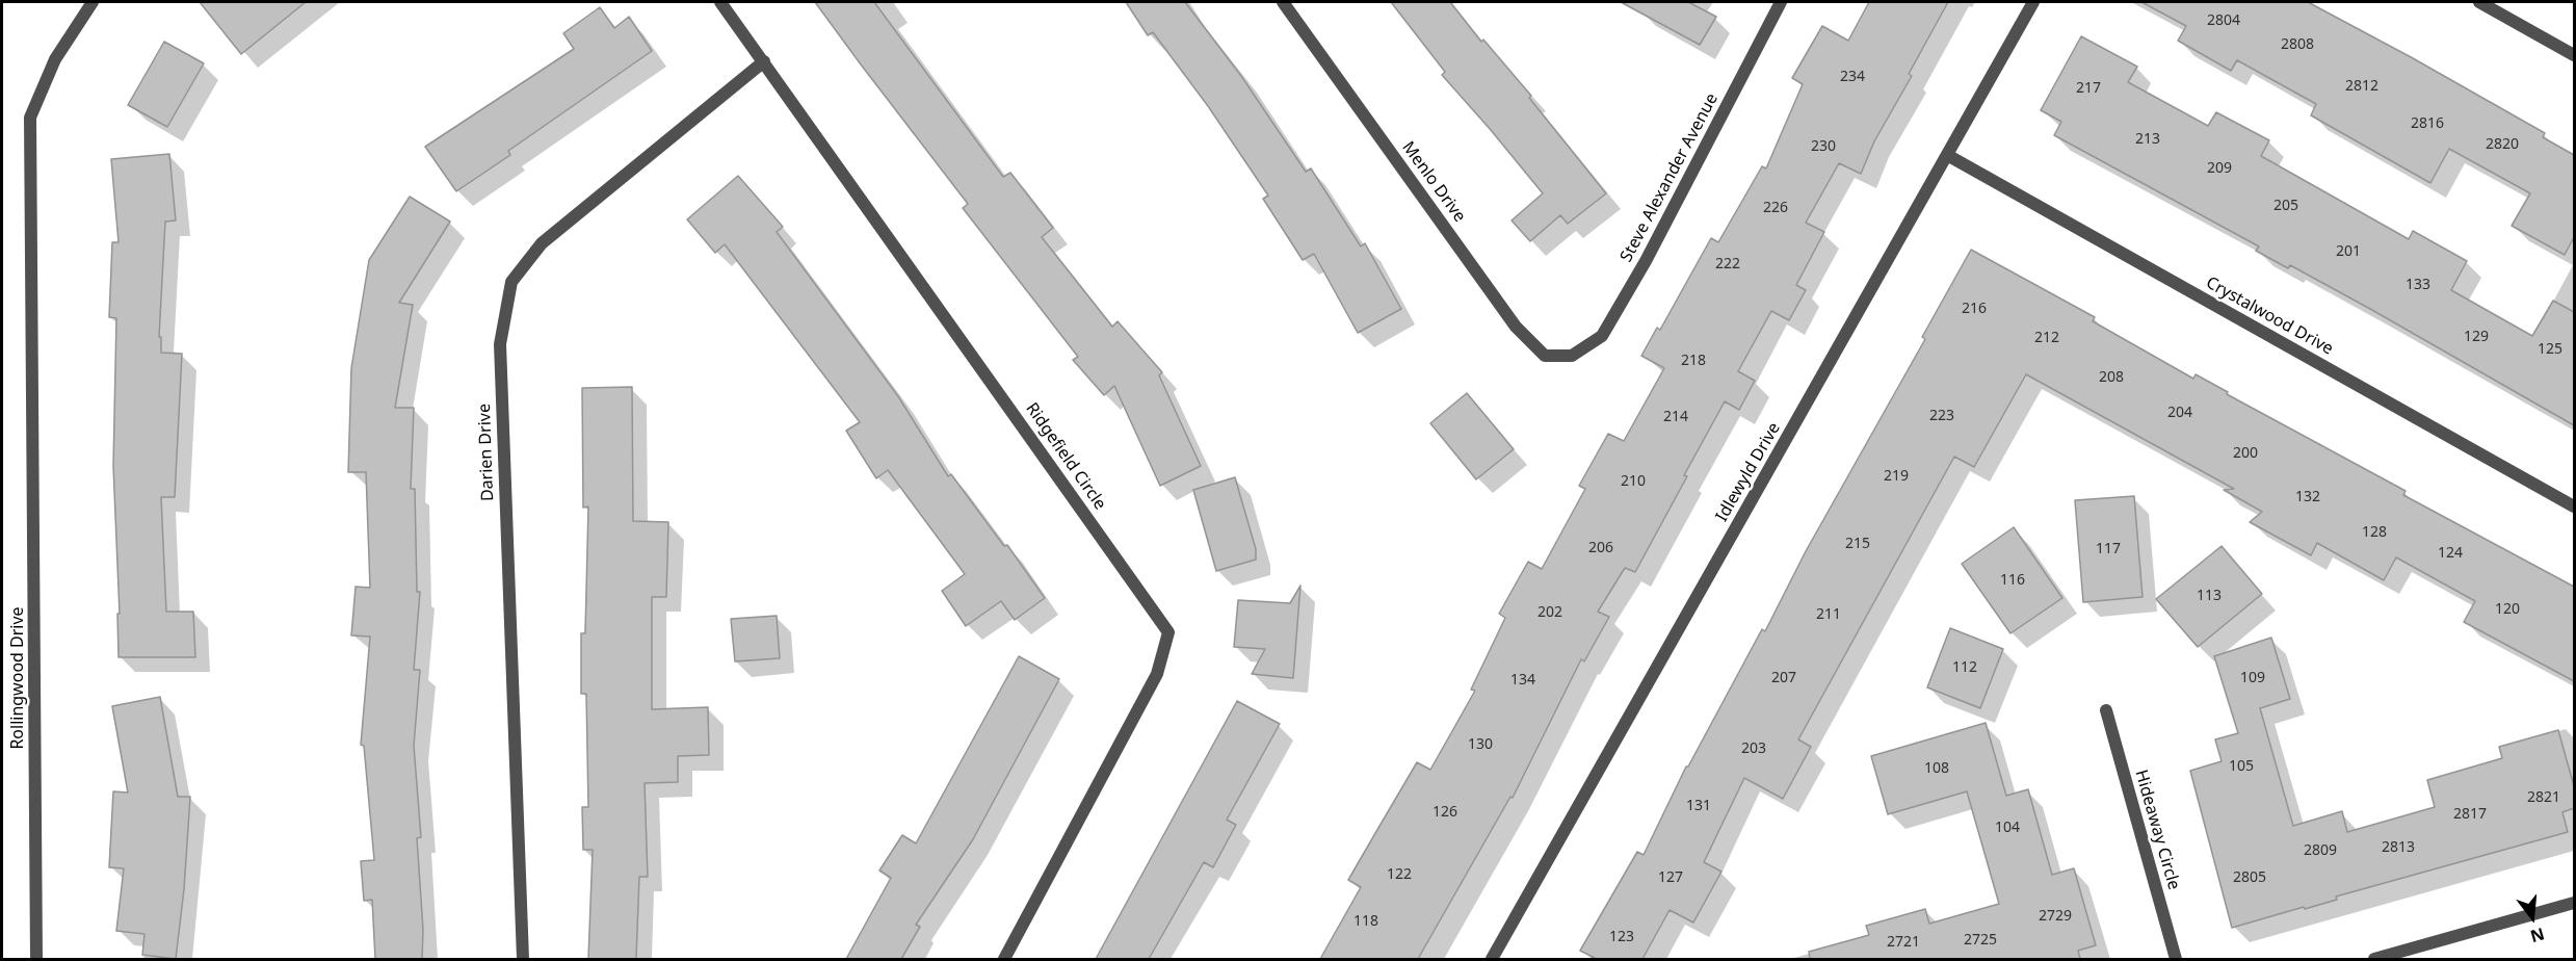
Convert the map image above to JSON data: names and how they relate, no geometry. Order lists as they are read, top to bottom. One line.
{"streets":{"street":["Steve Alexander Avenue","Menlo Drive","Crystalwood Drive","Darien Drive","Ridgefield Circle","Idlewyld Drive","Rollingwood Drive","Hideaway Circle"]},"crossings":[["Steve Alexander Avenue","Menlo Drive"],["Crystalwood Drive","Idlewyld Drive"],["Darien Drive","Ridgefield Circle"]],"house_numbers":["2804","2808","234","2812","217","2816","213","2820","230","209","205","226","201","222","133","216","129","212","125","218","208","204","223","214","200","219","210","132","128","215","206","117","124","116","113","120","202","211","112","207","109","134","130","203","105","108","2821","131","126","2817","104","2813","2809","122","127","2805","2729","118","123","2725","2721"],"north":"bottom"}
